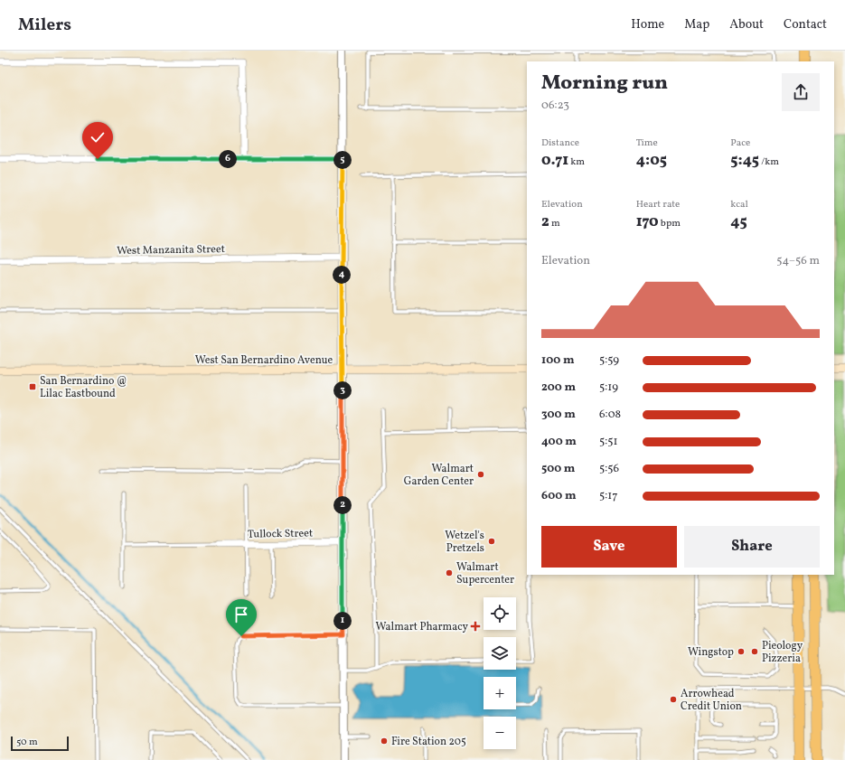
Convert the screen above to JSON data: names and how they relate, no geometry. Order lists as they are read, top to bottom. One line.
{"streets":{"main road":["West San Bernardino Avenue"],"street":["West Manzanita Street","Tullock Street"]},"places":{"transit":["San Bernardino @ Lilac Eastbound"],"other":["Walmart Garden Center","Wetzel's Pretzels","Walmart Supercenter","Wingstop","Pieology Pizzeria","Arrowhead Credit Union","Fire Station 205"],"health":["Walmart Pharmacy"]},"scale_bar":"50 m","page":{"header":"Milers","nav":["Home","Map","About","Contact"],"heading":["Morning run","06:23"],"stats":[["Distance","0.71 km"],["Time","4:05"],["Pace","5:45 /km"],["Elevation","2 m"],["Heart rate","170 bpm"],["kcal","45"]],"pins":["6","5","4","3","2","1"],"chart":["Elevation","54–56 m"],"list":[{"name":"100 m","note":"5:59"},{"name":"200 m","note":"5:19"},{"name":"300 m","note":"6:08"},{"name":"400 m","note":"5:51"},{"name":"500 m","note":"5:56"},{"name":"600 m","note":"5:17"}],"buttons":["Save","Share"],"map_buttons":["+","−"],"scale":"50 m"}}
